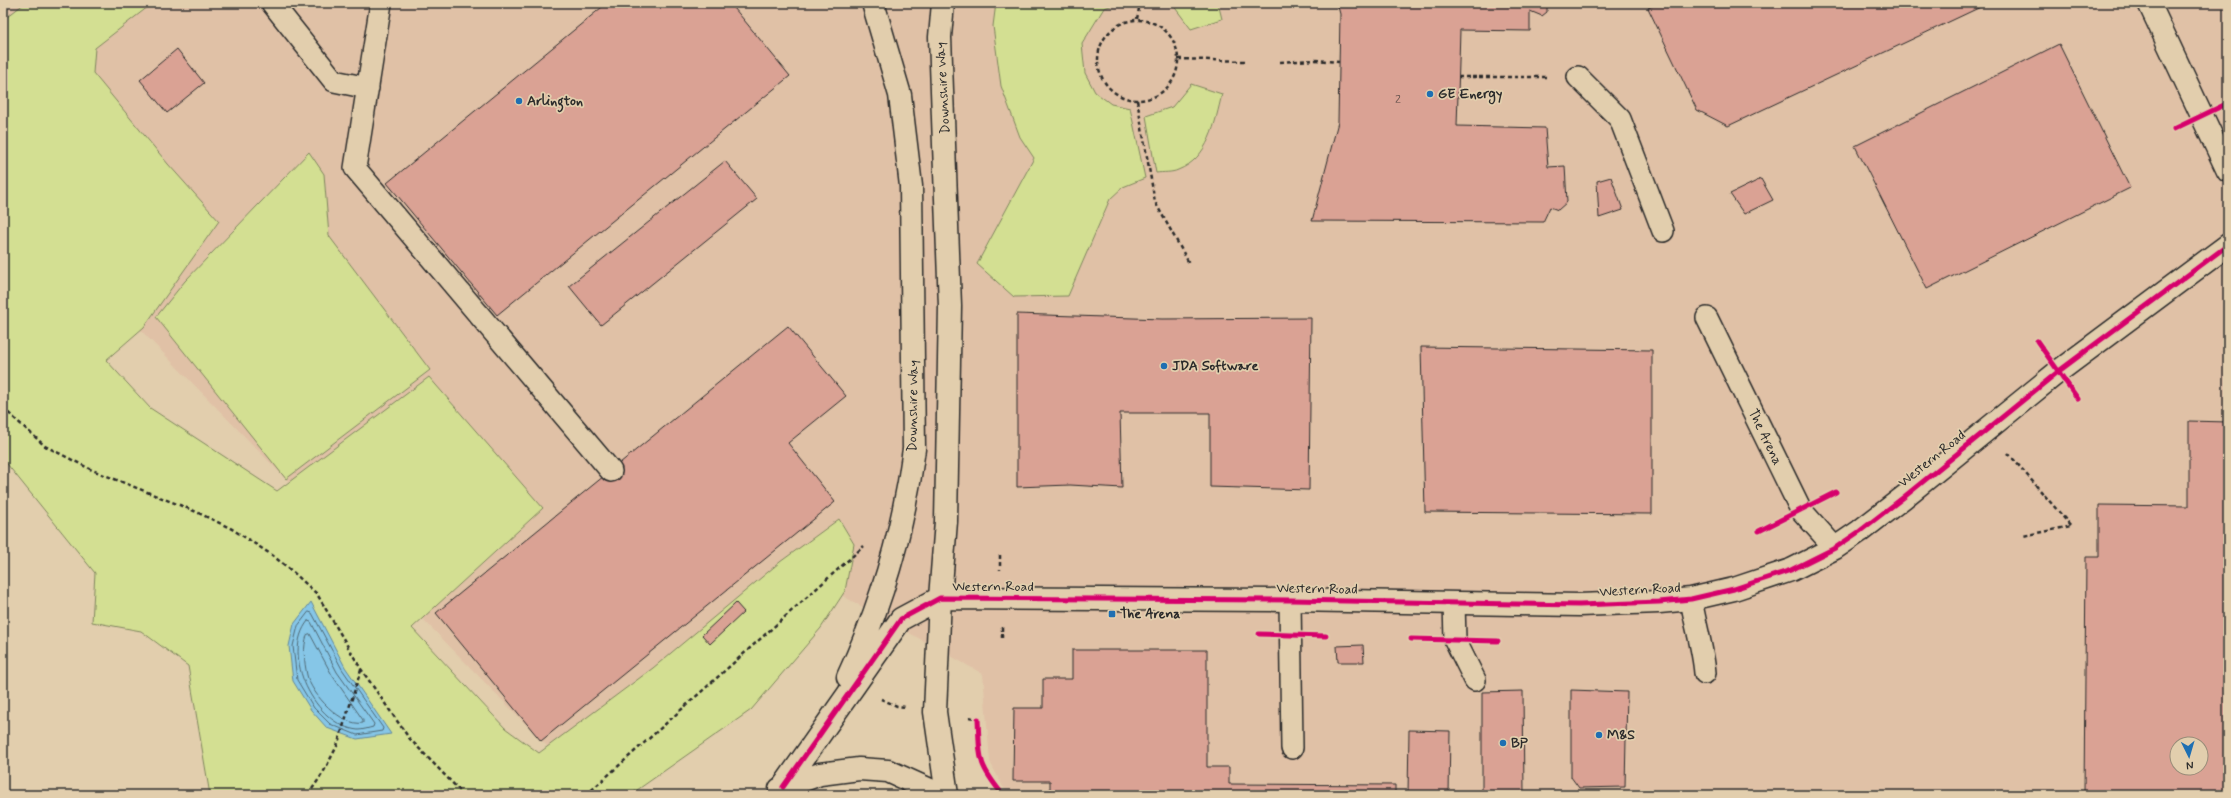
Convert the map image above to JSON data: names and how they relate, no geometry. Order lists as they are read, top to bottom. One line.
{"streets":{"street":["Downshire Way","Western Road"],"lane":["The Arena"]},"crossings":[["Downshire Way","Western Road"],["The Arena","Western Road"]],"places":{"other":["GE Energy","Arlington","JDA Software","M&S","BP"],"transit":["The Arena"]},"house_numbers":["2"],"north":"bottom"}
